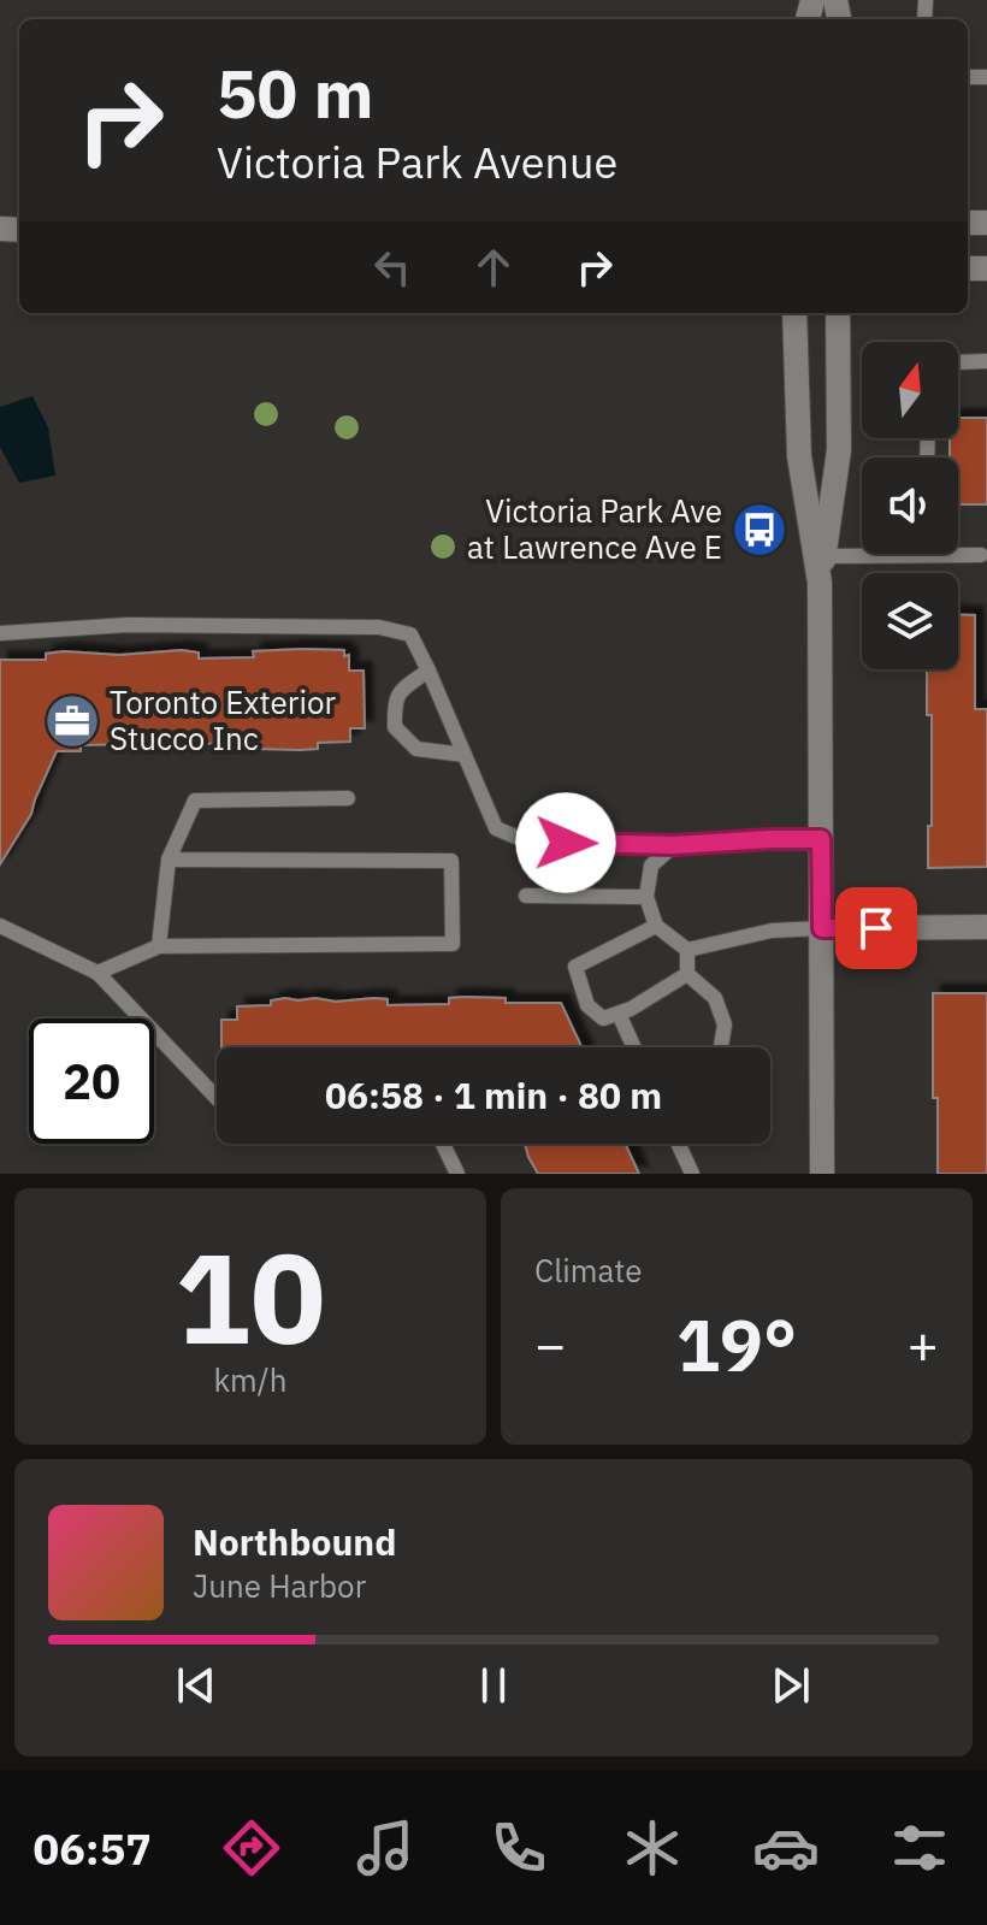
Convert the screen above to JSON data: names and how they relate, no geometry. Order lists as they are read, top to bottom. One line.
{"places":{"bus stop":["Victoria Park Ave at Lawrence Ave E"],"office":["Toronto Exterior Stucco Inc"]},"north":"top","page":{"turn":["50 m","Victoria Park Avenue"],"limit":"20","trip":"06:58 · 1 min · 80 m","tile":[["10","km/h"],"Climate"],"heat":["−","19°","+"],"song":["Northbound","June Harbor"],"tabs":"06:57"}}
